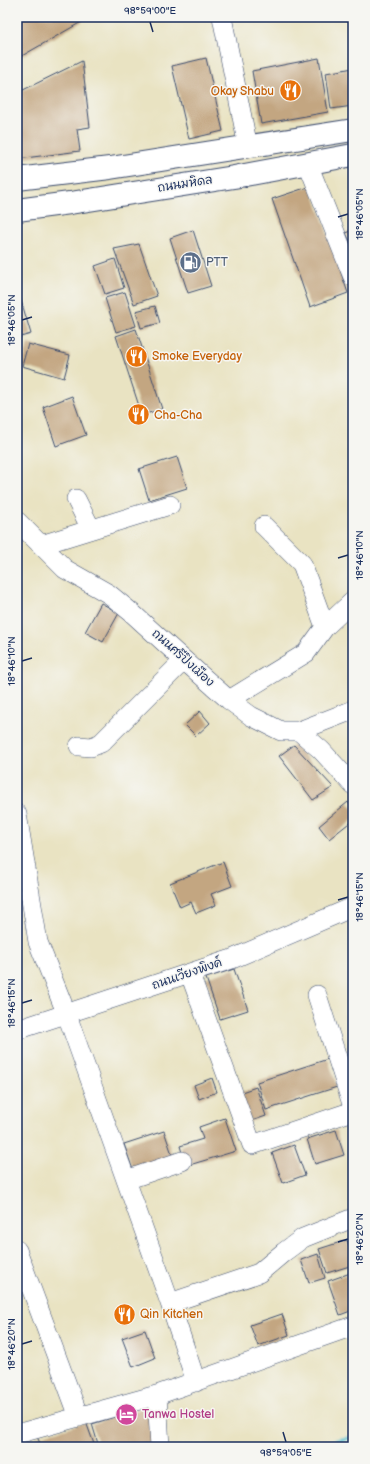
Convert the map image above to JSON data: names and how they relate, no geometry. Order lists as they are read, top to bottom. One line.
{"streets":{"main road":["ถนนมหิดล"],"street":["ถนนศรีปิงเมือง","ถนนเวียงพิงค์"]},"places":{"restaurant":["Okay Shabu","Smoke Everyday","Cha-Cha","Qin Kitchen"],"fuel station":["PTT"],"hotel":["Tanwa Hostel"]},"coordinates":["98°59'00\"E","18°46'05\"N","18°46'10\"N","18°46'15\"N","18°46'20\"N","98°59'05\"E"]}
